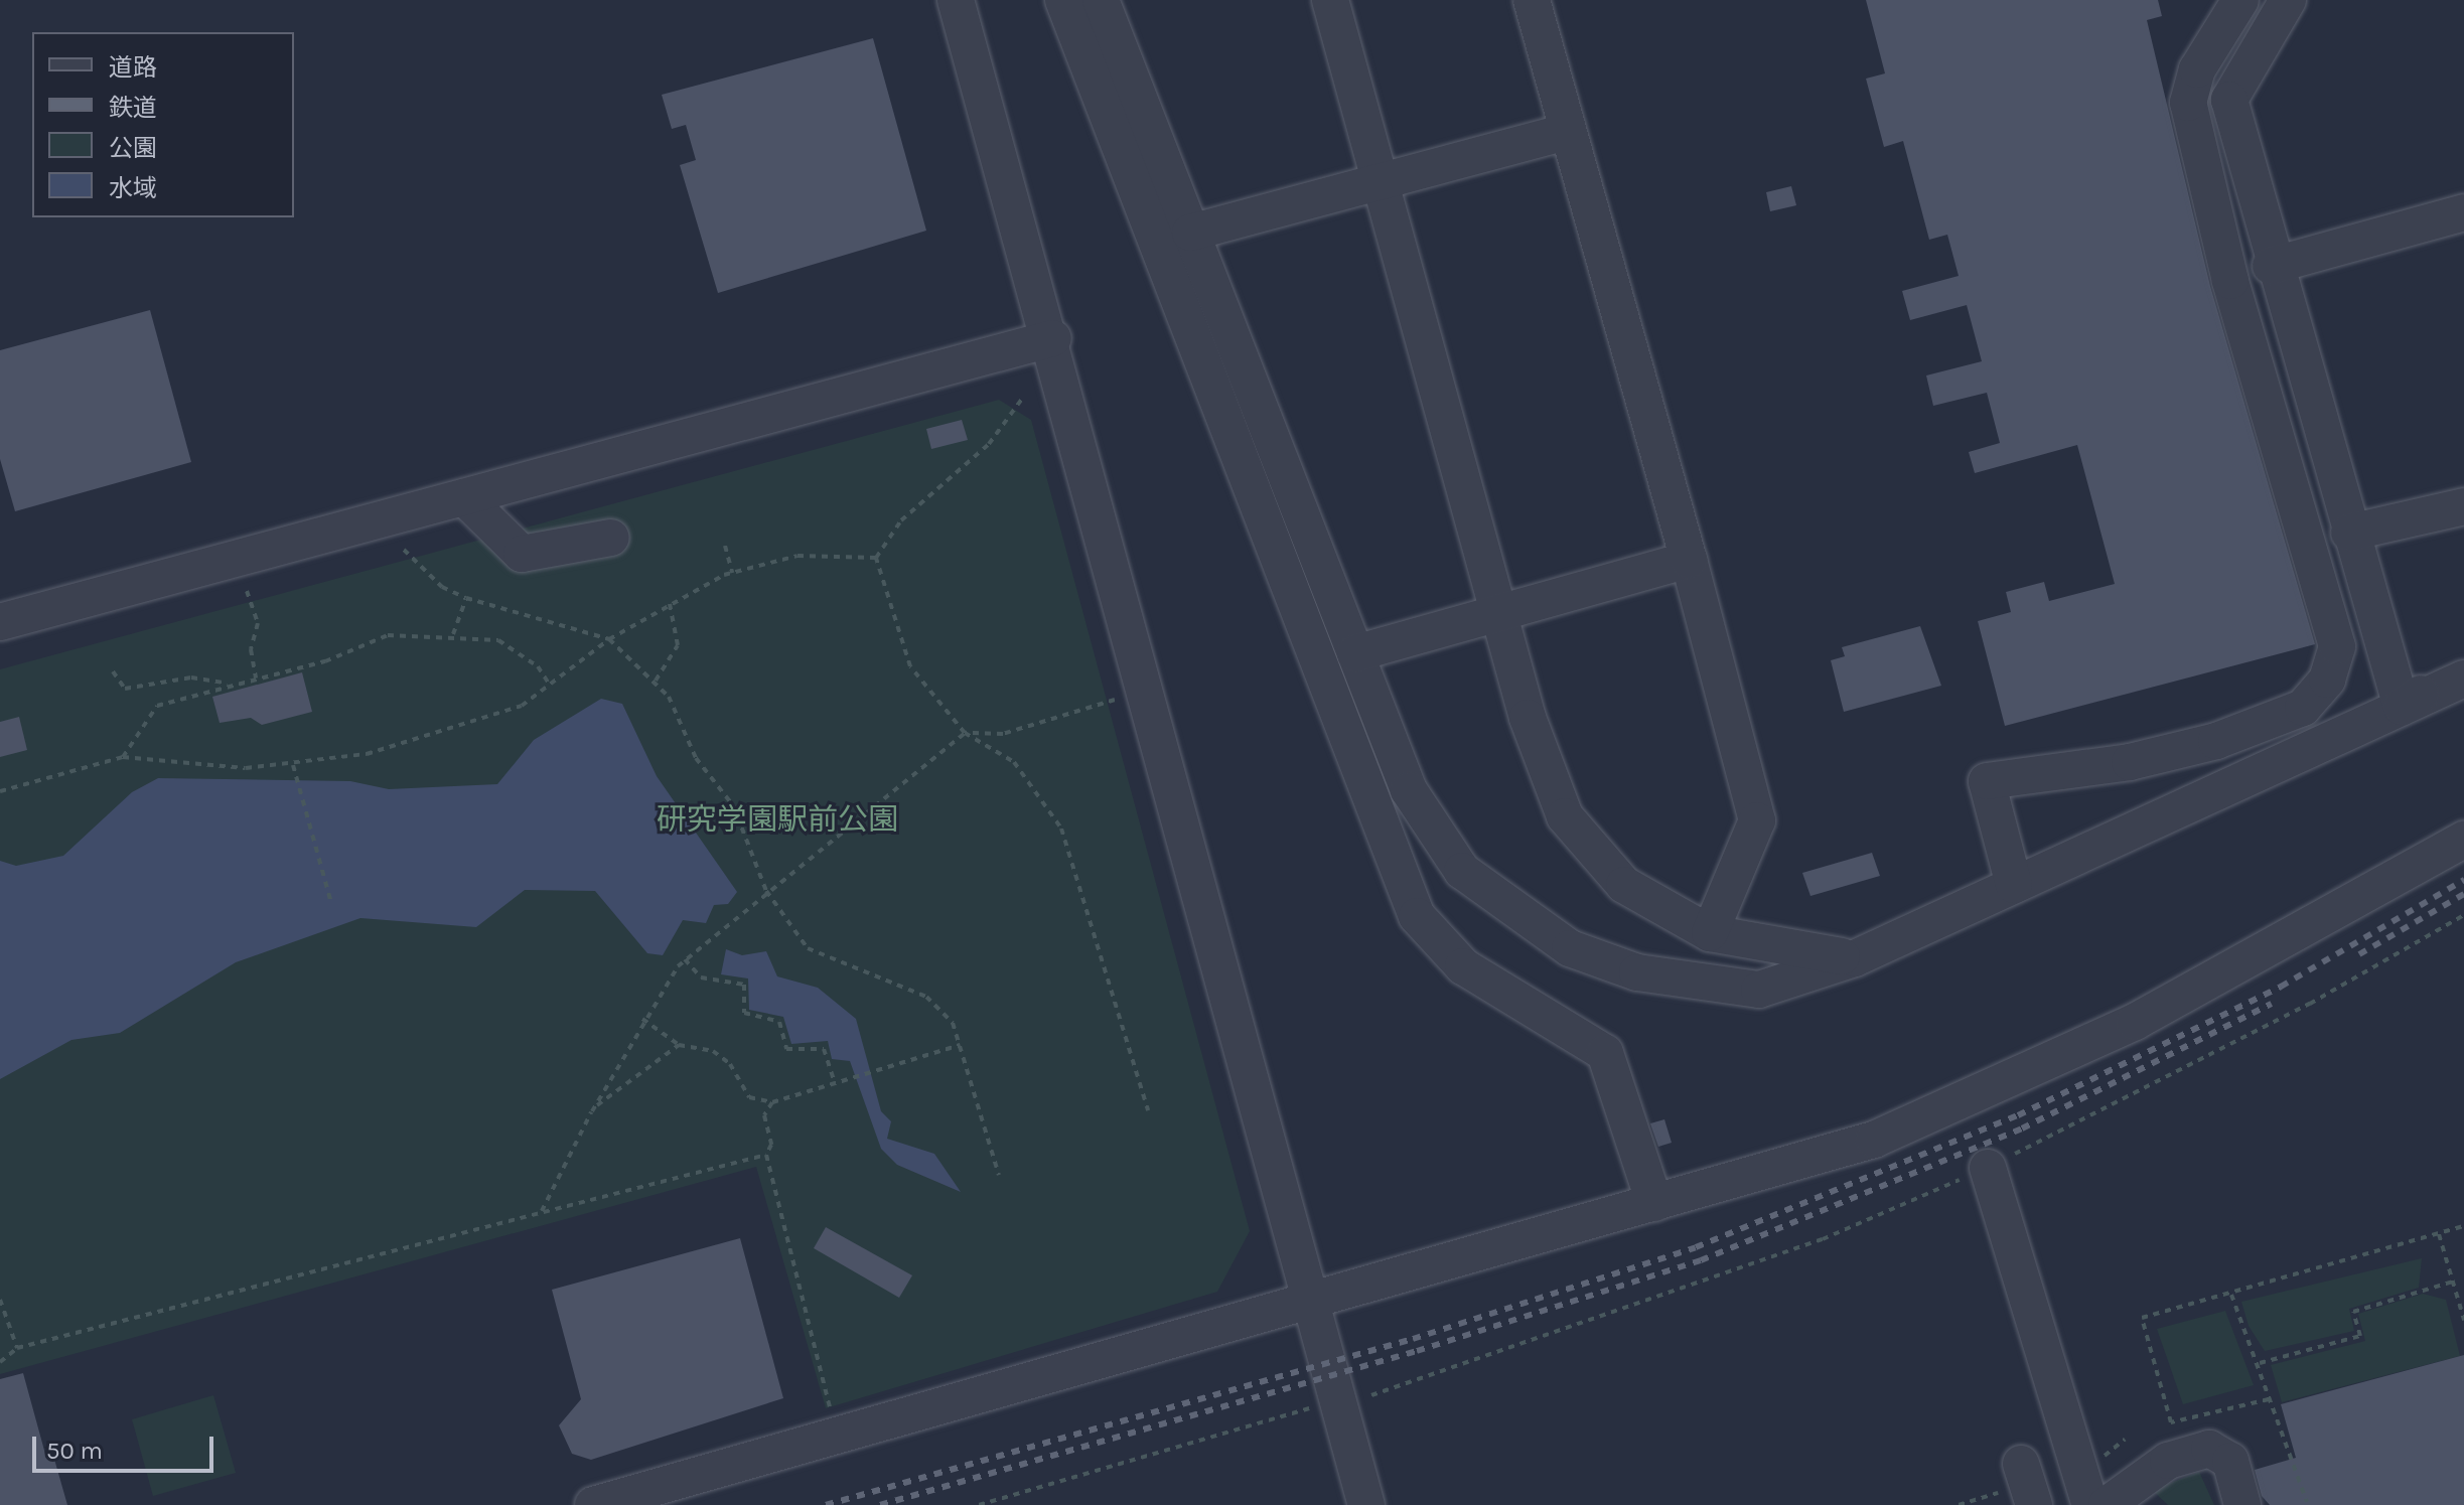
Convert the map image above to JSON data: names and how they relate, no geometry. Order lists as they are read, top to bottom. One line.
{"parks":["研究学園駅前公園"],"legend":["道路","鉄道","公園","水域"],"scale_bar":"50 m"}
